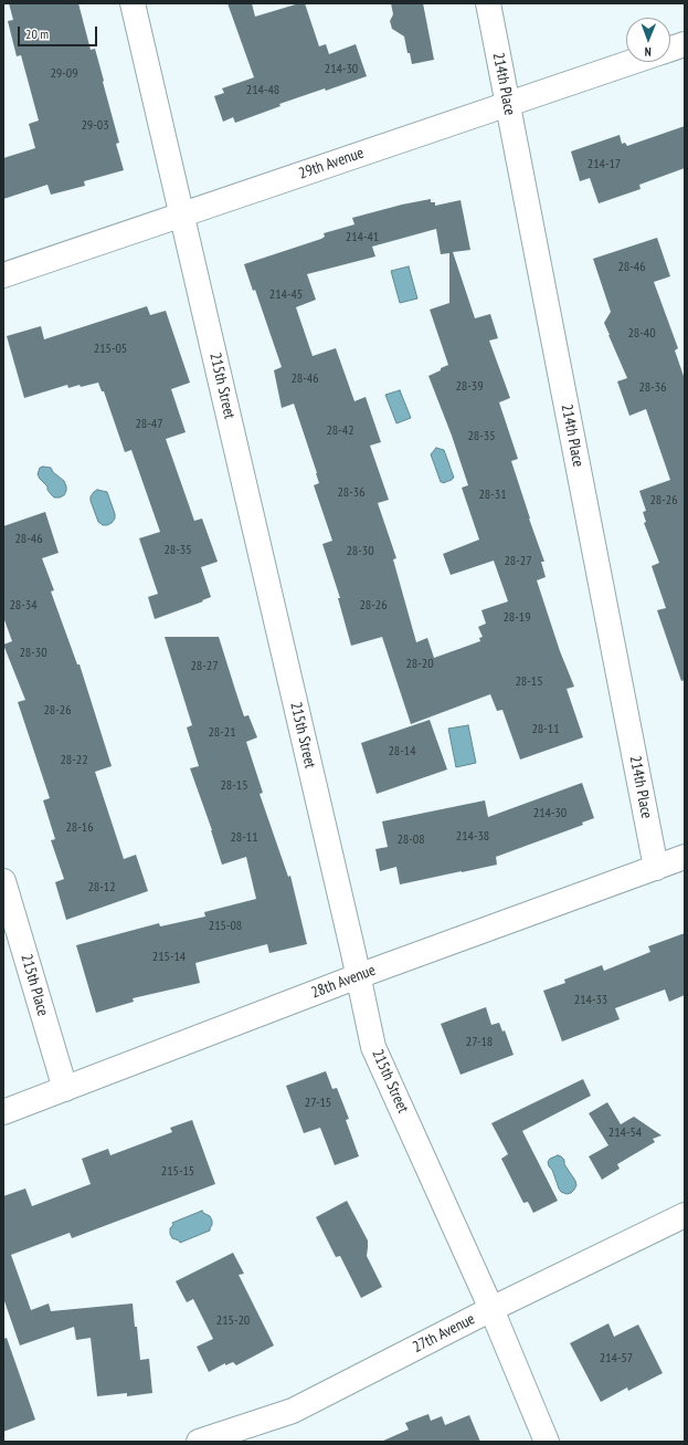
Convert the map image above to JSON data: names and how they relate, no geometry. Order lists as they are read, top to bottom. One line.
{"streets":{"street":["214th Place","29th Avenue","215th Street","28th Avenue","215th Place","27th Avenue"]},"crossings":[["214th Place","29th Avenue"],["214th Place","28th Avenue"],["29th Avenue","215th Street"],["215th Street","28th Avenue"],["215th Street","27th Avenue"],["28th Avenue","215th Place"]],"house_numbers":["214-30","29-09","214-48","29-03","214-17","214-41","28-46","214-45","28-40","215-05","28-46","28-39","28-36","28-47","28-42","28-35","28-36","28-31","28-26","28-46","28-35","28-30","28-27","28-34","28-26","28-19","28-30","28-20","28-27","28-15","28-26","28-11","28-21","28-14","28-22","28-15","214-30","28-16","214-38","28-11","28-08","28-12","215-08","215-14","214-33","27-18","27-15","214-54","215-15","215-20","214-57"],"scale_bar":"20 m","north":"bottom"}
